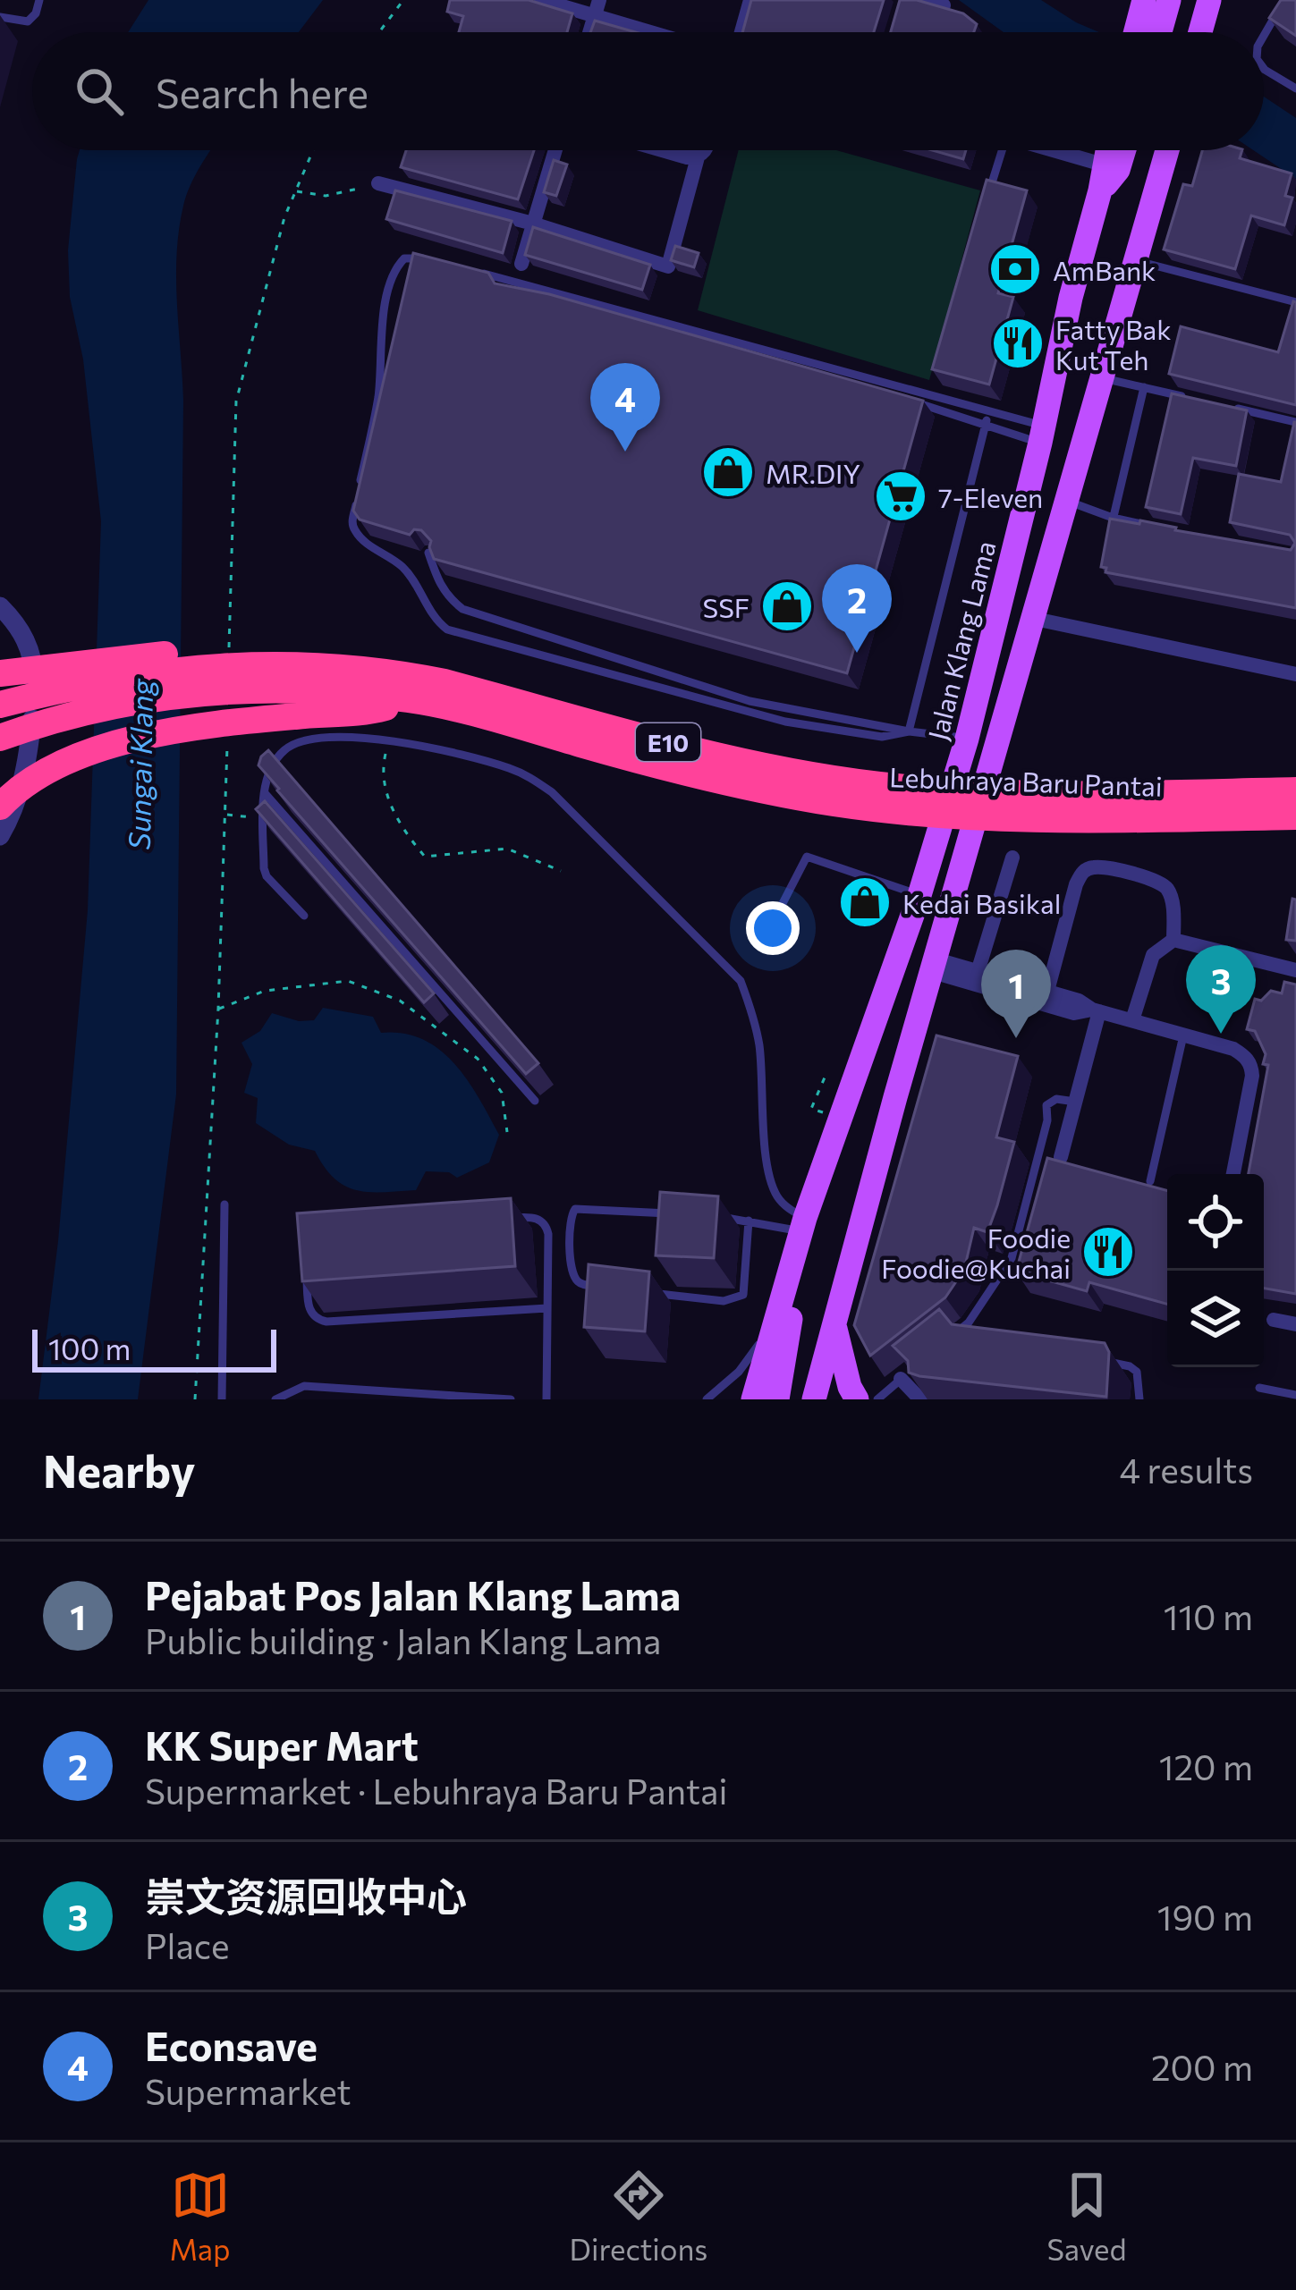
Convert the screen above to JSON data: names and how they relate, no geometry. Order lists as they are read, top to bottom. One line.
{"streets":{"highway":["E10","Lebuhraya Baru Pantai"],"main road":["Jalan Klang Lama"]},"water":["Sungai Klang"],"places":{"bank":["AmBank"],"restaurant":["Fatty Bak Kut Teh","Foodie Foodie@Kuchai"],"shop":["MR.DIY","SSF","Kedai Basikal"],"supermarket":["7-Eleven"]},"scale_bar":"100 m","page":{"search":"Search here","pins":["4","2","3","1"],"scale":"100 m","heading":["Nearby","4 results"],"list":[{"mark":"1","name":"Pejabat Pos Jalan Klang Lama","note":"Public building · Jalan Klang Lama","value":"110 m"},{"mark":"2","name":"KK Super Mart","note":"Supermarket · Lebuhraya Baru Pantai","value":"120 m"},{"mark":"3","name":"崇文资源回收中心","note":"Place","value":"190 m"},{"mark":"4","name":"Econsave","note":"Supermarket","value":"200 m"}],"nav":["Map","Directions","Saved"]}}
